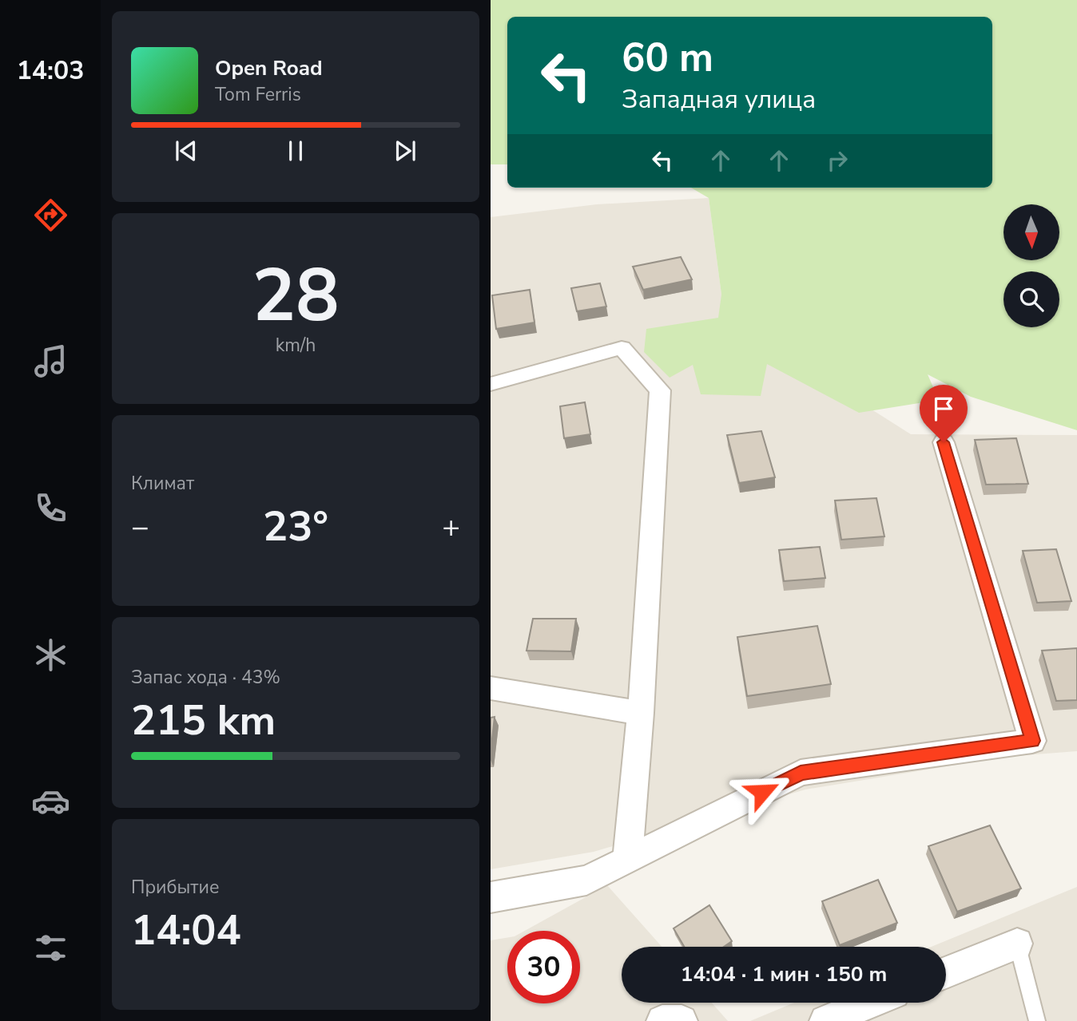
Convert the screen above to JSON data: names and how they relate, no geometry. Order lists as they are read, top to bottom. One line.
{"north":"bottom","page":{"tabs":"14:03","turn":["60 m","Западная улица"],"song":["Open Road","Tom Ferris"],"tile":[["28","km/h"],"Климат",["Запас хода · 43%","215 km"],["Прибытие","14:04"]],"heat":["−","23°","+"],"limit":"30","trip":"14:04 · 1 мин · 150 m"}}
